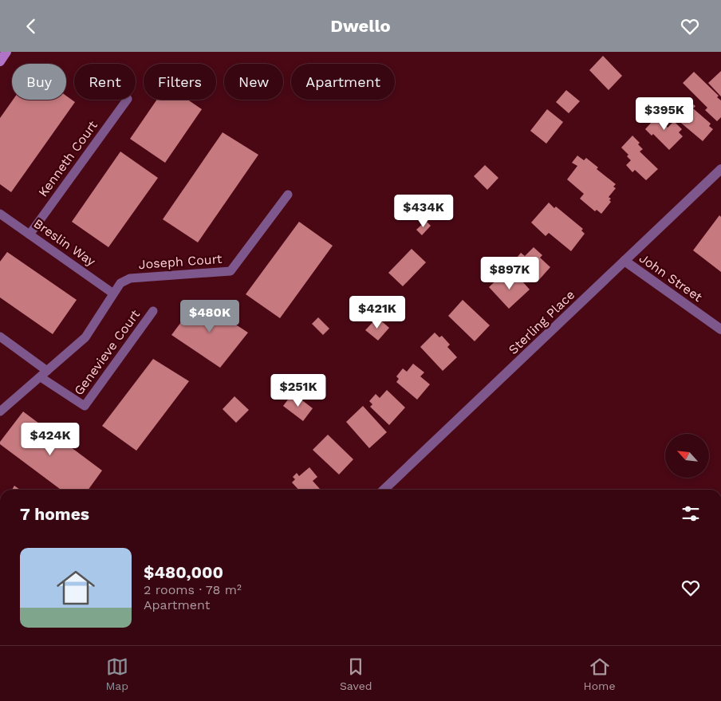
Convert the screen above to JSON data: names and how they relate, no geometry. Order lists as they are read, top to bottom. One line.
{"streets":{"street":["John Street","Sterling Place"],"lane":["Kenneth Court","Breslin Way","Joseph Court","Genevieve Court"]},"crossings":[["Kenneth Court","Breslin Way"],["Breslin Way","Joseph Court"],["Joseph Court","Genevieve Court"],["John Street","Sterling Place"]],"north":"top left","page":{"header":"Dwello","chip":["Buy","Rent","Filters","New","Apartment"],"price":["$395K","$434K","$897K","$421K","$480K","$251K","$424K"],"heading":"7 homes","list":[{"name":"$480,000","note":"2 rooms · 78 m² · Apartment"}],"tabs":["Map","Saved","Home"]}}
